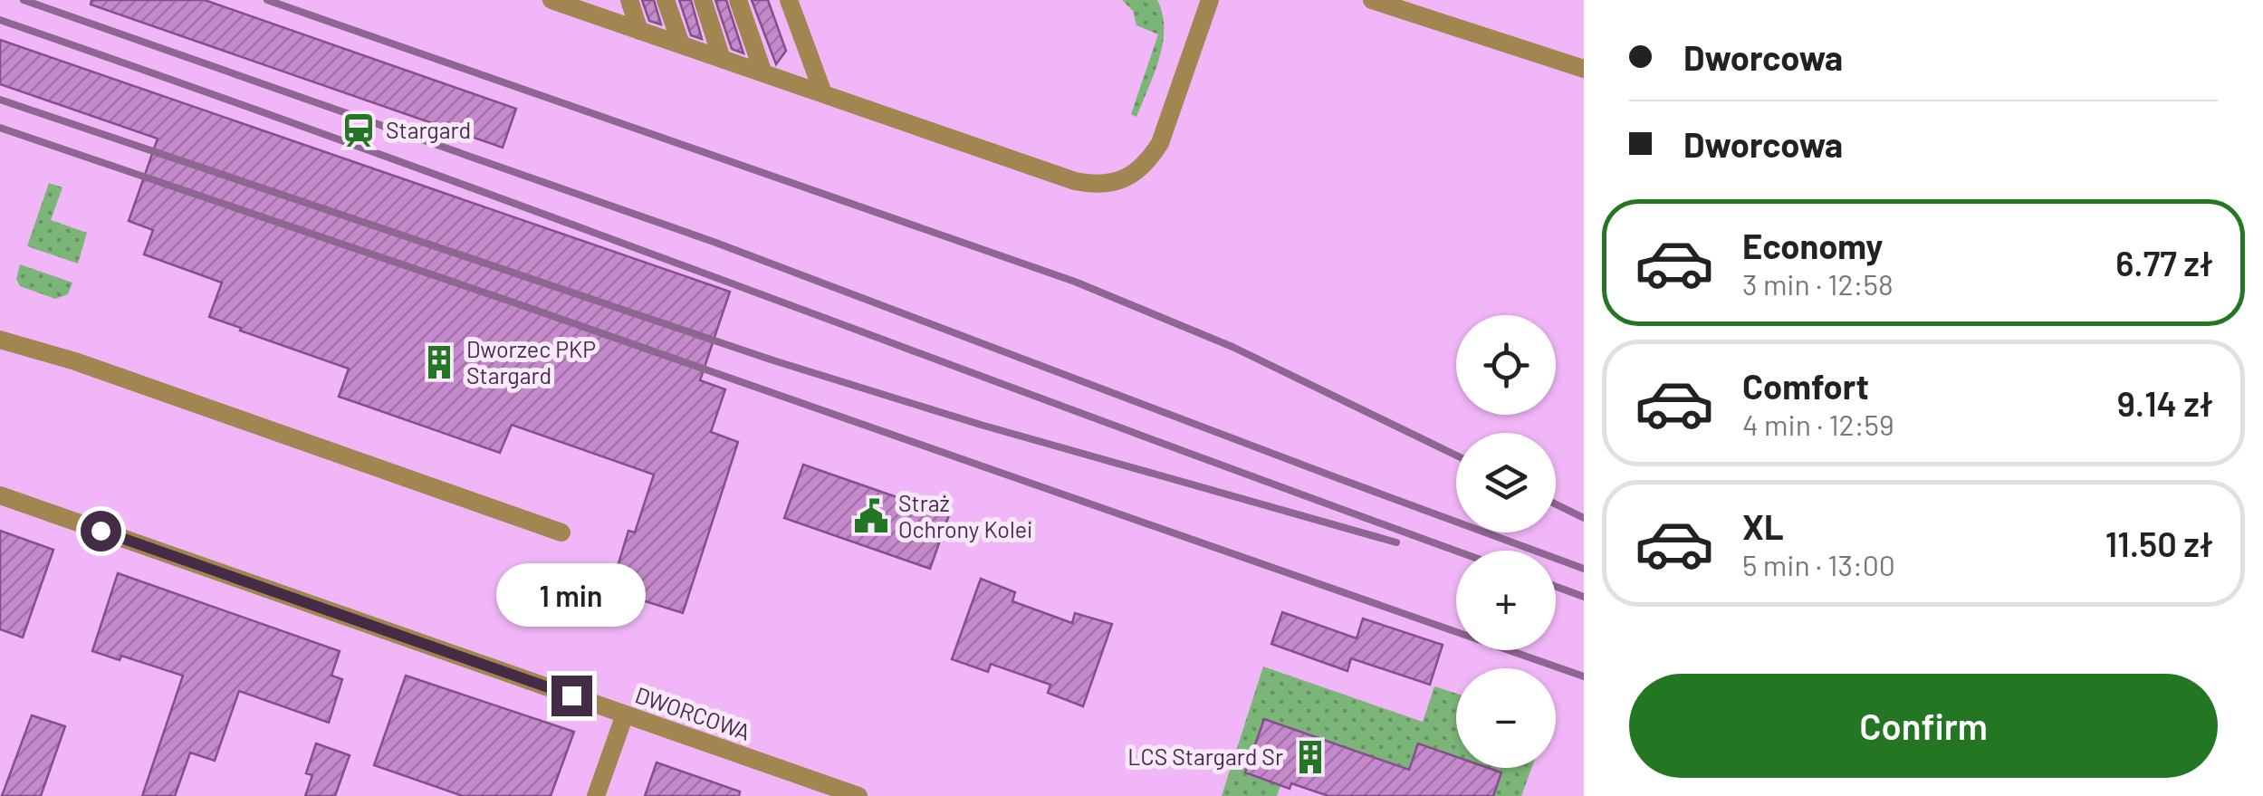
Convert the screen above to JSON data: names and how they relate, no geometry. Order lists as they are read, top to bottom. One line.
{"streets":{"street":["DWORCOWA"]},"places":{"station":["Stargard"],"building":["Dworzec PKP Stargard","LCS Stargard Sr"],"public building":["Straż Ochrony Kolei"]},"page":{"banner":["Dworcowa","Dworcowa"],"list":[{"name":"Economy","note":"3 min · 12:58","value":"6.77 zł"},{"name":"Comfort","note":"4 min · 12:59","value":"9.14 zł"},{"name":"XL","note":"5 min · 13:00","value":"11.50 zł"}],"map_buttons":["+","−"],"bubble":"1 min","buttons":"Confirm"}}
